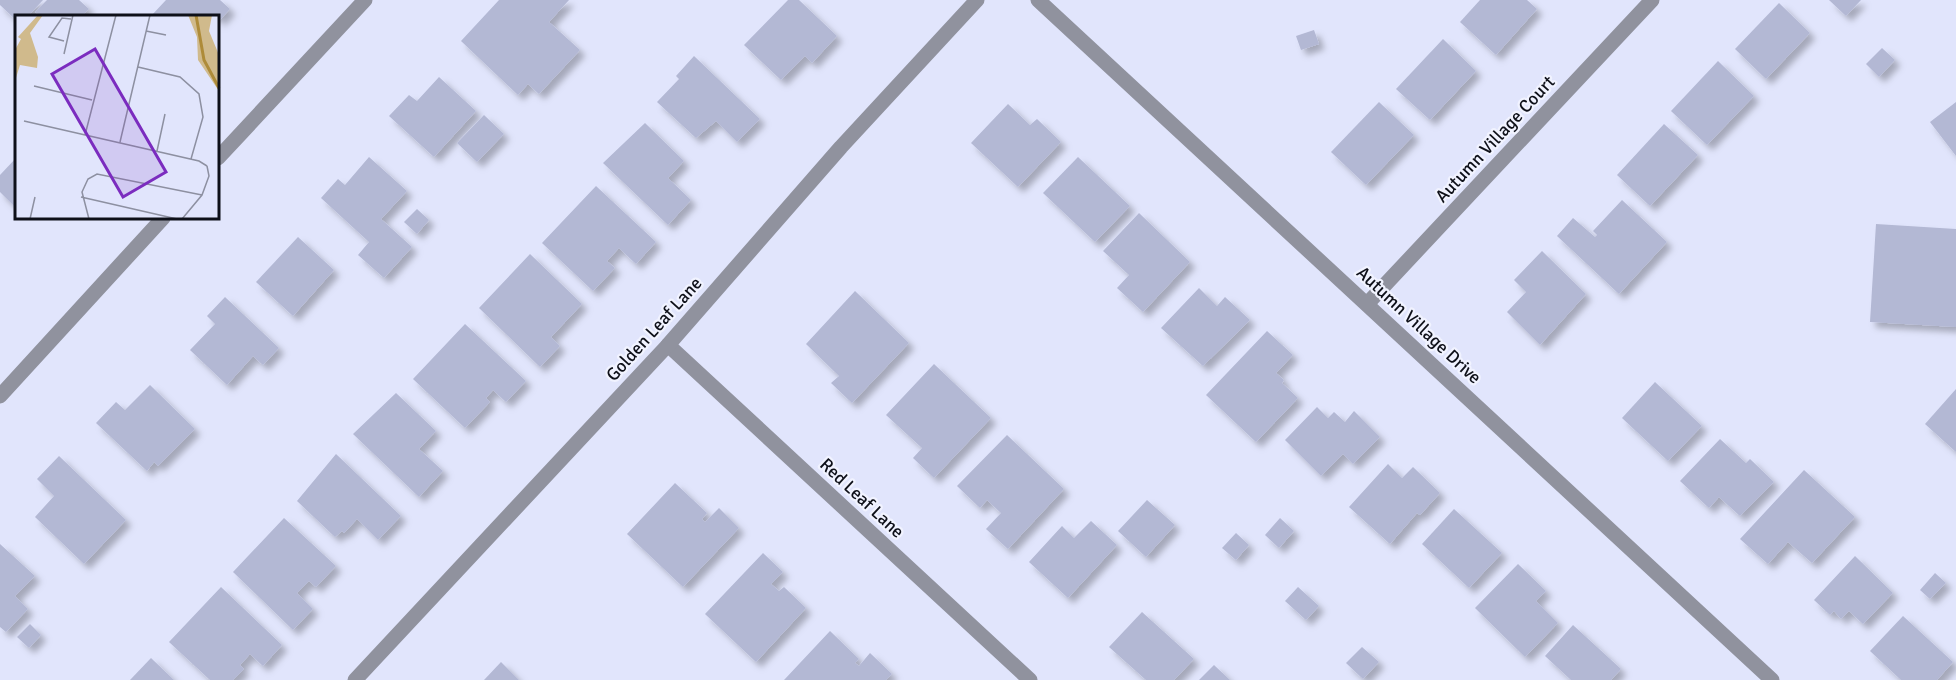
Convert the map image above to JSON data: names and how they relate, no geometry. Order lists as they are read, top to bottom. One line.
{"streets":{"street":["Autumn Village Court","Autumn Village Drive","Golden Leaf Lane","Red Leaf Lane"]},"crossings":[["Autumn Village Court","Autumn Village Drive"],["Golden Leaf Lane","Red Leaf Lane"]]}
